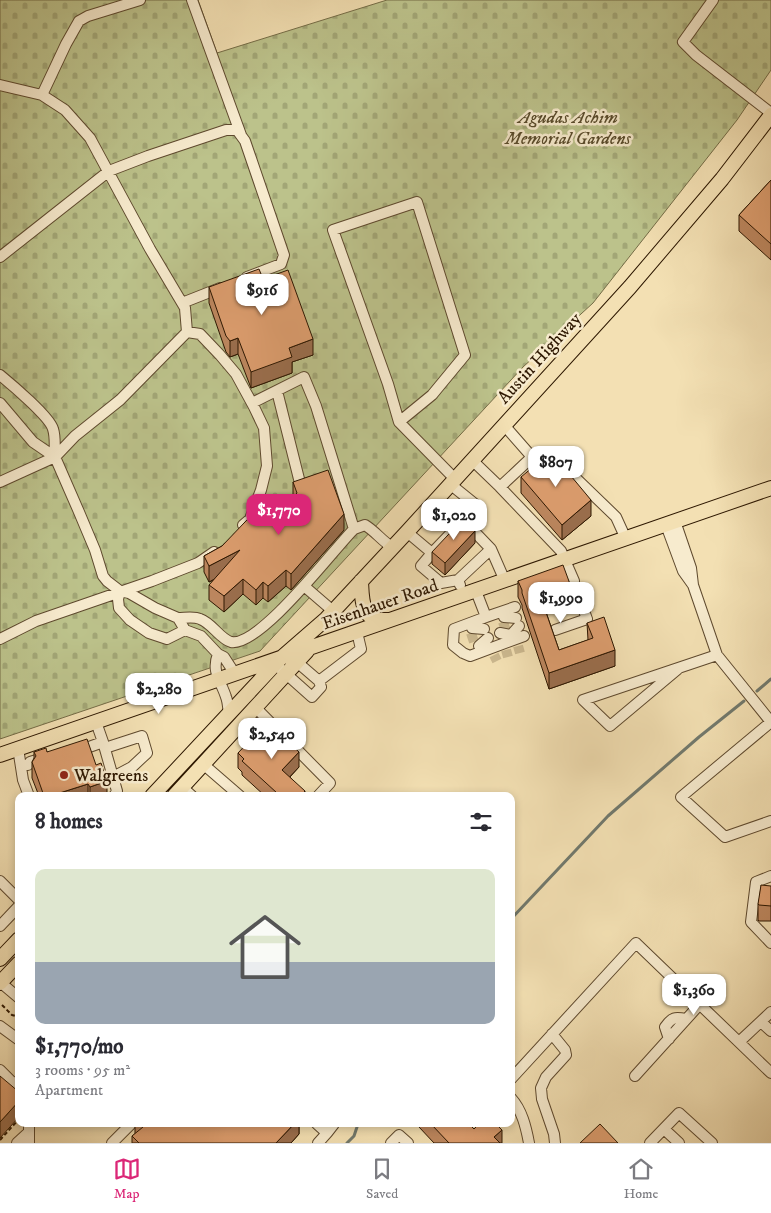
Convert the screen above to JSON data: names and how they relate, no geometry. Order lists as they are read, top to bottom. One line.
{"streets":{"main road":["Austin Highway","Eisenhauer Road"]},"crossings":[["Austin Highway","Eisenhauer Road"]],"parks":["Agudas Achim Memorial Gardens"],"places":["Walgreens"],"page":{"price":["$916","$807","$1,770","$1,020","$1,990","$2,280","$2,540","$1,360"],"heading":"8 homes","list":[{"name":"$1,770/mo","note":"3 rooms · 95 m² · Apartment"}],"tabs":["Map","Saved","Home"]}}
